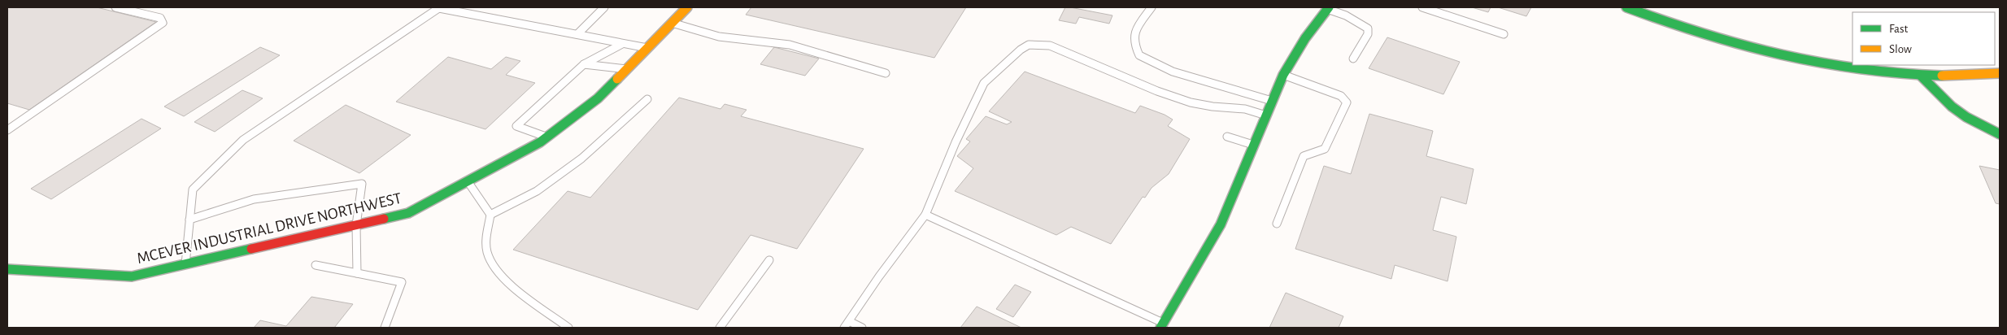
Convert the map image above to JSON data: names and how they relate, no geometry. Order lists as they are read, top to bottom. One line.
{"streets":{"street":["MCEVER INDUSTRIAL DRIVE NORTHWEST"]},"legend":["Fast","Slow"]}
